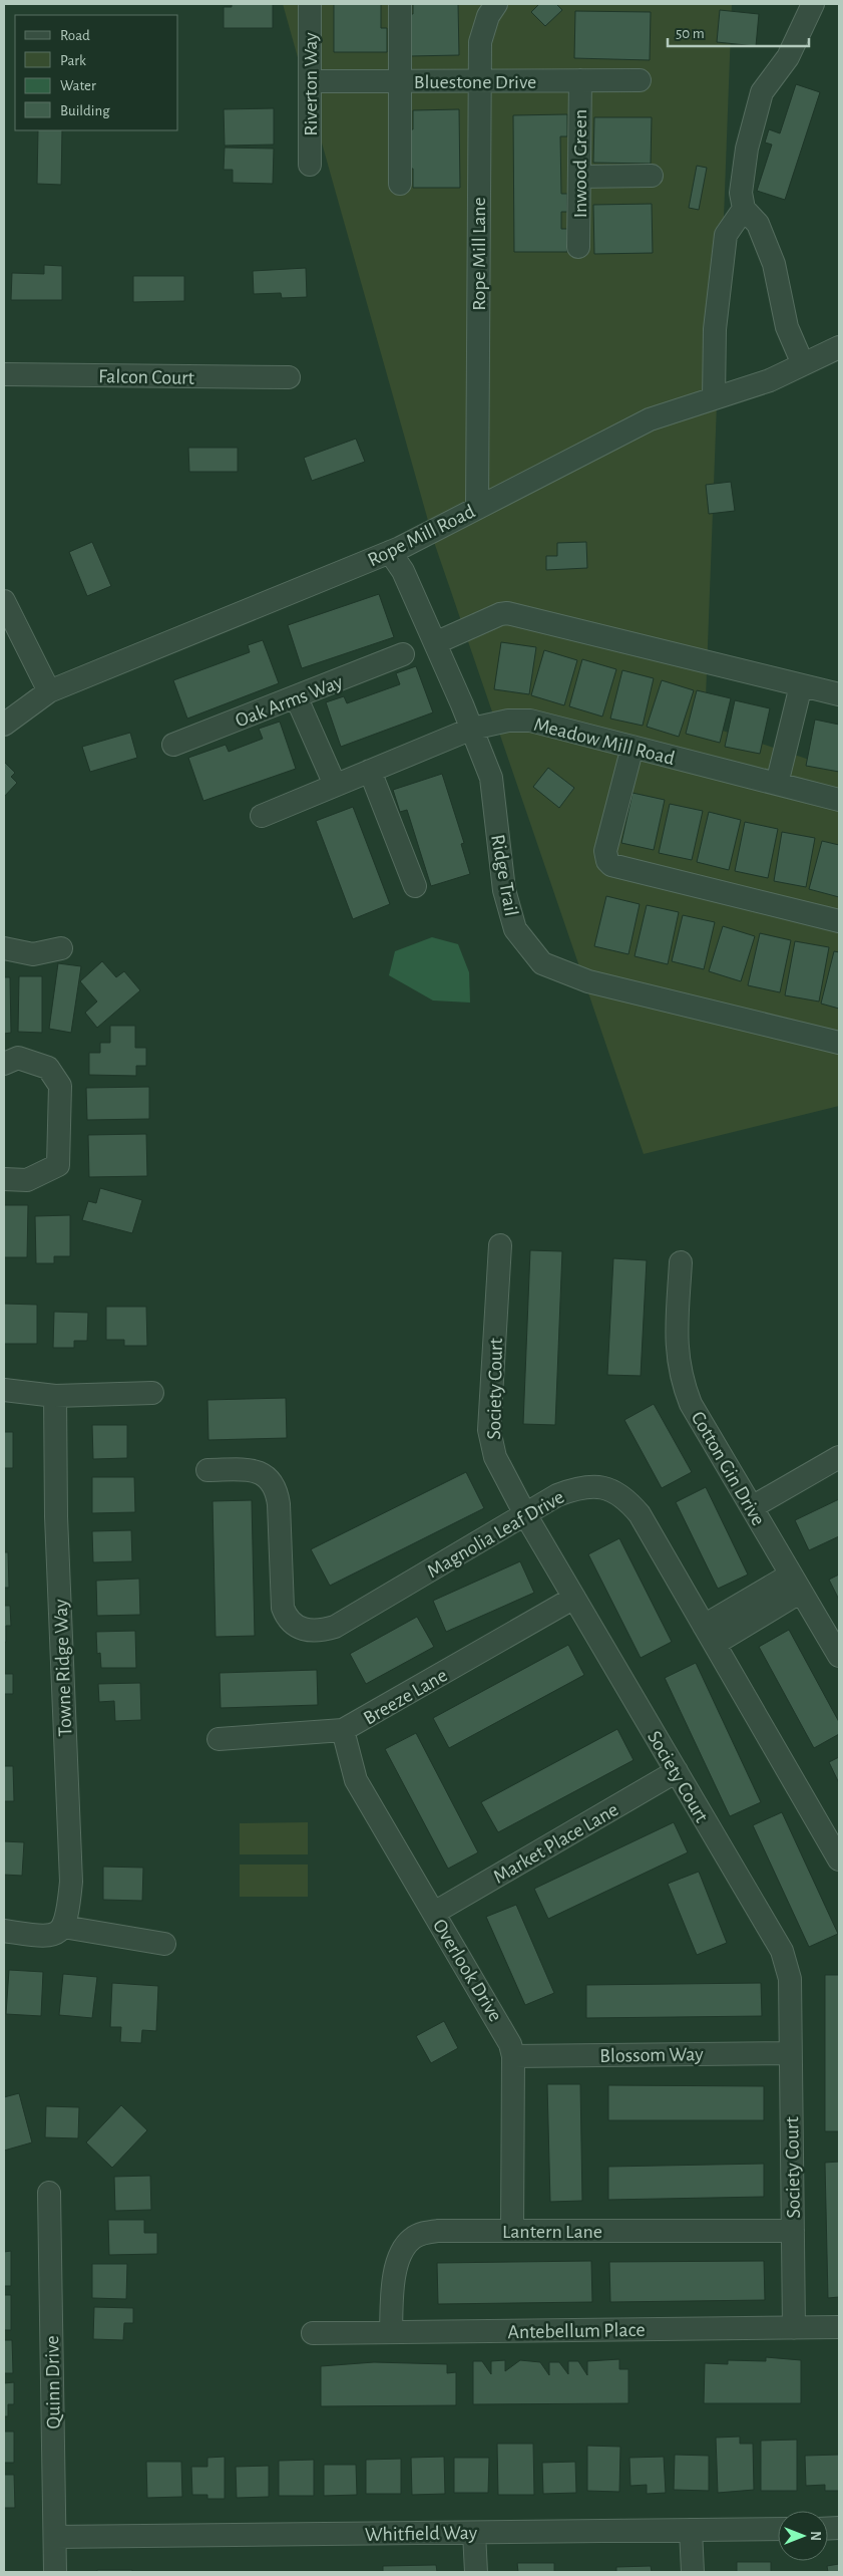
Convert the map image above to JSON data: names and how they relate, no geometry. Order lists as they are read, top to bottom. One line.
{"streets":{"street":["Bluestone Drive","Riverton Way","Inwood Green","Rope Mill Lane","Falcon Court","Rope Mill Road","Oak Arms Way","Meadow Mill Road","Ridge Trail","Society Court","Cotton Gin Drive","Magnolia Leaf Drive","Towne Ridge Way","Breeze Lane","Market Place Lane","Overlook Drive","Blossom Way","Lantern Lane","Antebellum Place","Quinn Drive","Whitfield Way"]},"crossings":[["Bluestone Drive","Riverton Way"],["Bluestone Drive","Inwood Green"],["Bluestone Drive","Rope Mill Lane"],["Rope Mill Lane","Rope Mill Road"],["Rope Mill Road","Ridge Trail"],["Meadow Mill Road","Ridge Trail"],["Society Court","Magnolia Leaf Drive"],["Society Court","Breeze Lane"],["Society Court","Market Place Lane"],["Society Court","Blossom Way"],["Society Court","Lantern Lane"],["Society Court","Antebellum Place"],["Breeze Lane","Overlook Drive"],["Market Place Lane","Overlook Drive"],["Overlook Drive","Blossom Way"],["Overlook Drive","Lantern Lane"],["Lantern Lane","Antebellum Place"],["Quinn Drive","Whitfield Way"]],"legend":["Road","Park","Water","Building"],"scale_bar":"50 m","north":"right"}
